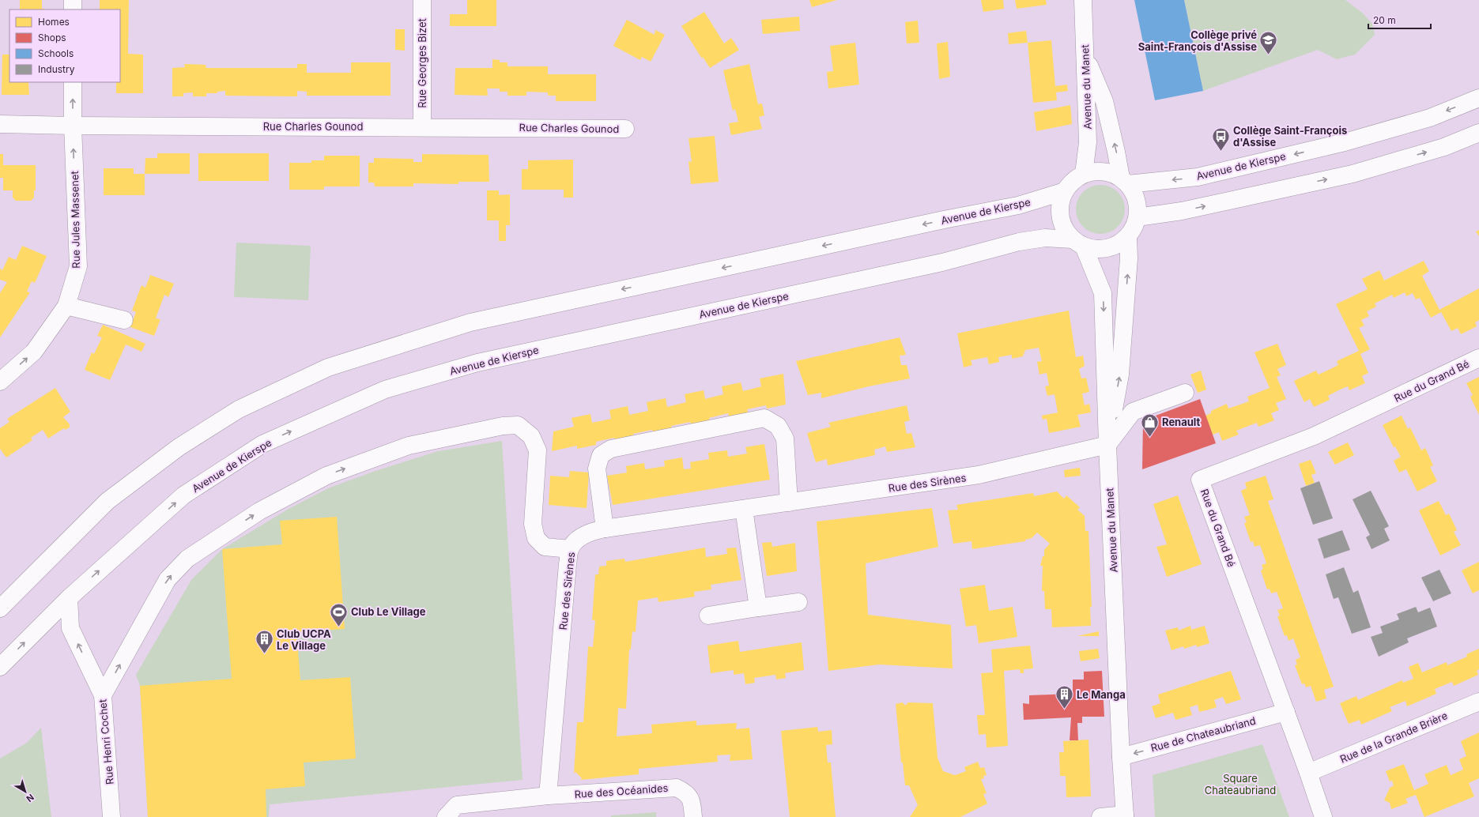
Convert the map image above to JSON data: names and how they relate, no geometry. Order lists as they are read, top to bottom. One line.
{"streets":{"street":["Rue Georges Bizet","Avenue du Manet","Rue Charles Gounod","Avenue de Kierspe","Rue Jules Massenet","Rue du Grand Bé","Rue des Sirènes","Rue de Chateaubriand","Rue de la Grande Brière","Rue Henri Cochet","Rue des Océanides"]},"crossings":[["Rue Georges Bizet","Rue Charles Gounod"],["Avenue du Manet","Avenue de Kierspe"],["Avenue du Manet","Rue des Sirènes"],["Avenue du Manet","Rue de Chateaubriand"],["Rue Charles Gounod","Rue Jules Massenet"],["Avenue de Kierspe","Rue Henri Cochet"],["Rue du Grand Bé","Rue de Chateaubriand"],["Rue du Grand Bé","Rue de la Grande Brière"],["Rue des Sirènes","Rue des Océanides"]],"one_way":["Rue Jules Massenet","Rue de Chateaubriand","Rue Henri Cochet"],"parks":["Square Chateaubriand"],"places":{"school or university":["Collège privé Saint-François d'Assise"],"bus stop":["Collège Saint-François d'Assise"],"shop":["Renault"],"sports":["Club Le Village"],"building":["Club UCPA Le Village","Le Manga"]},"legend":["Homes","Shops","Schools","Industry"],"scale_bar":"20 m","north":"bottom right"}
